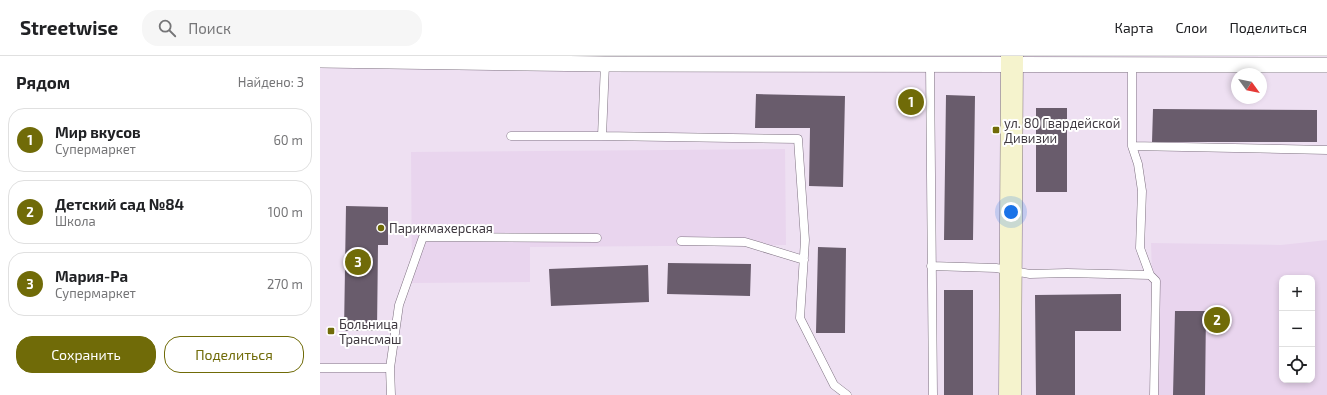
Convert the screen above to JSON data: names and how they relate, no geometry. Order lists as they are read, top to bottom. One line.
{"places":{"transit":["ул. 80 Гвардейской Дивизии","Больница Трансмаш"],"other":["Парикмахерская"]},"north":"bottom right","page":{"header":"Streetwise","search":"Поиск","nav":["Карта","Слои","Поделиться"],"heading":["Рядом","Найдено: 3"],"pins":["1","3","2"],"list":[{"mark":"1","name":"Мир вкусов","note":"Супермаркет","value":"60 m"},{"mark":"2","name":"Детский сад №84","note":"Школа","value":"100 m"},{"mark":"3","name":"Мария-Ра","note":"Супермаркет","value":"270 m"}],"map_buttons":["+","−"],"buttons":["Сохранить","Поделиться"]}}
